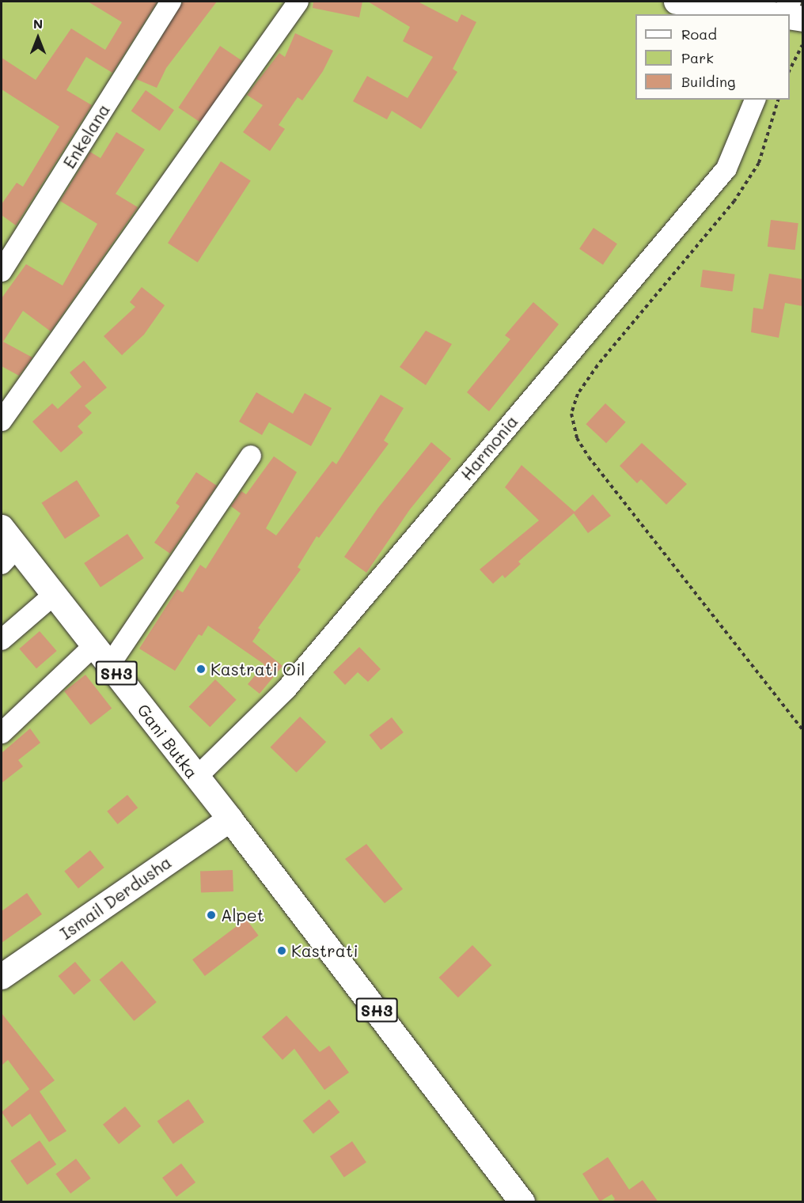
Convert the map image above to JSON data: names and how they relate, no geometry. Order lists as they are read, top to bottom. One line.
{"streets":{"main road":["SH3","Gani Butka","Ismail Derdusha"],"street":["Enkelana","Harmonia"]},"crossings":[["Harmonia","Gani Butka"],["SH3","Gani Butka"],["SH3","Ismail Derdusha"],["Gani Butka","Ismail Derdusha"]],"places":["Kastrati Oil","Alpet","Kastrati"],"legend":["Road","Park","Building"],"north":"top"}
